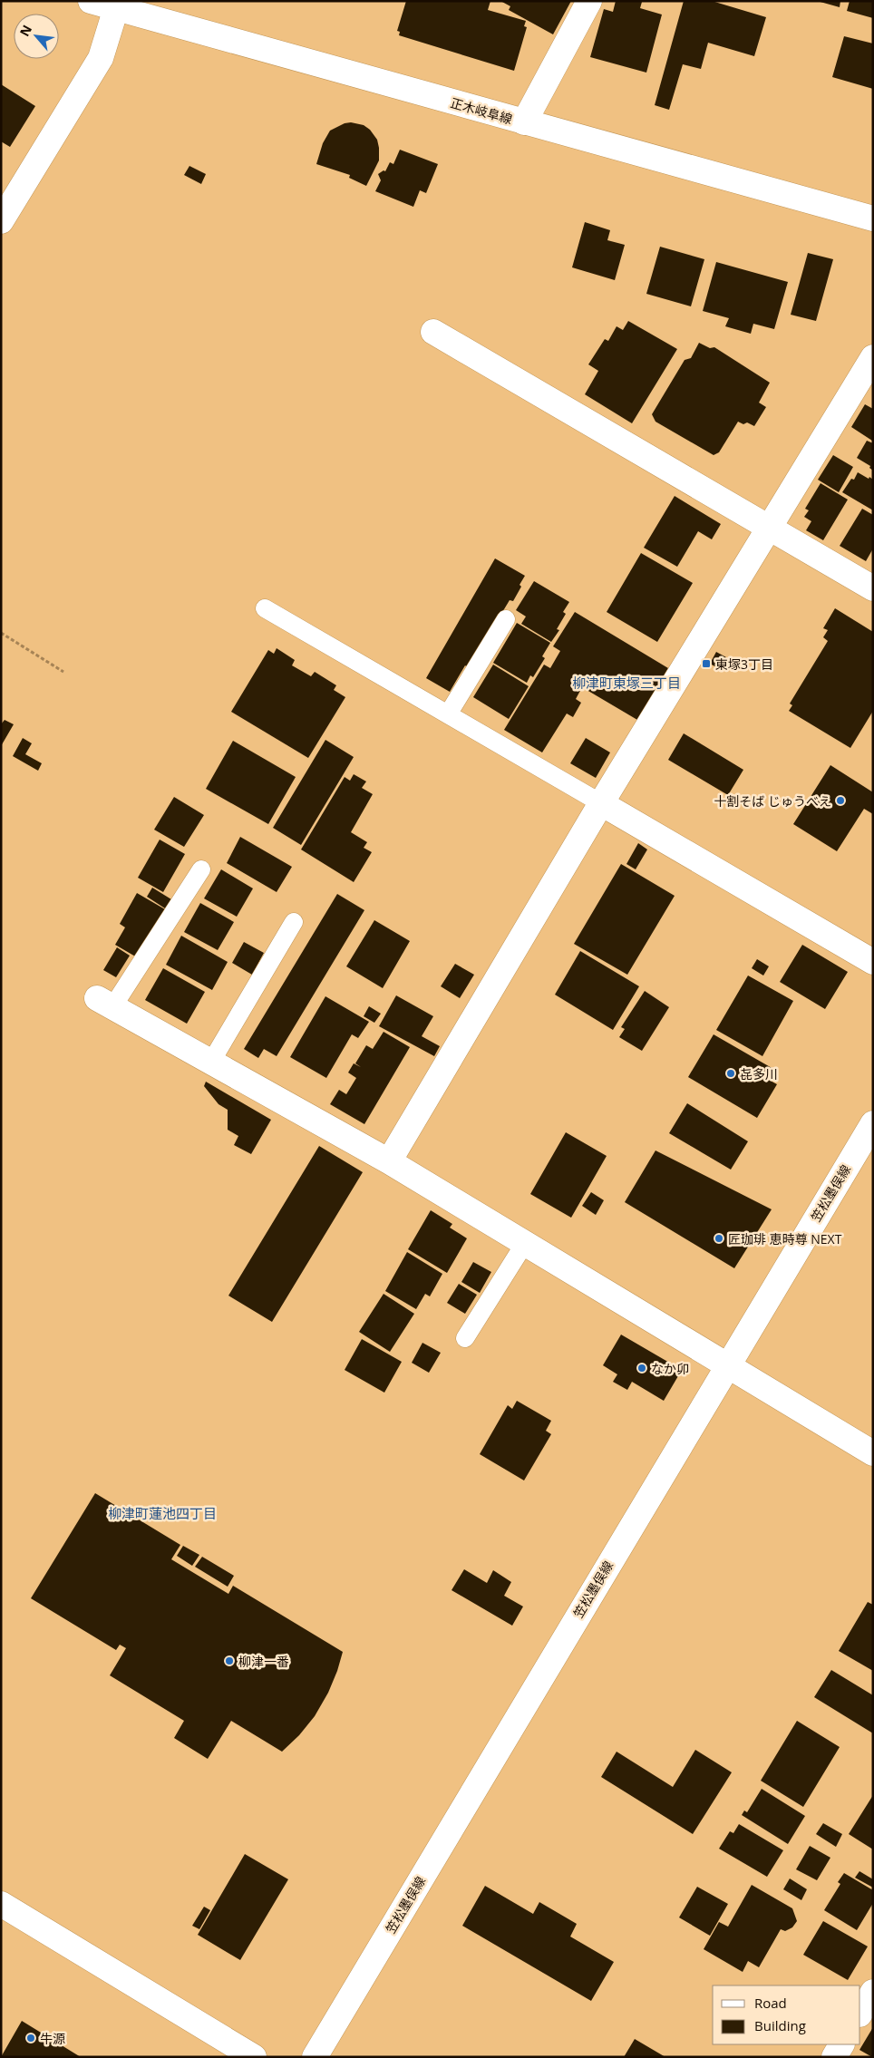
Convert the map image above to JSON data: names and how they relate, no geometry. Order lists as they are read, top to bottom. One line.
{"streets":{"street":["正木岐阜線","笠松墨俣線"]},"districts":["柳津町東塚三丁目","柳津町蓮池四丁目"],"places":{"transit":["東塚3丁目"],"other":["十割そば じゅうべえ","㐂多川","匠珈琲 恵時尊 NEXT","なか卯","柳津一番","牛源"]},"legend":["Road","Building"],"north":"top left"}
